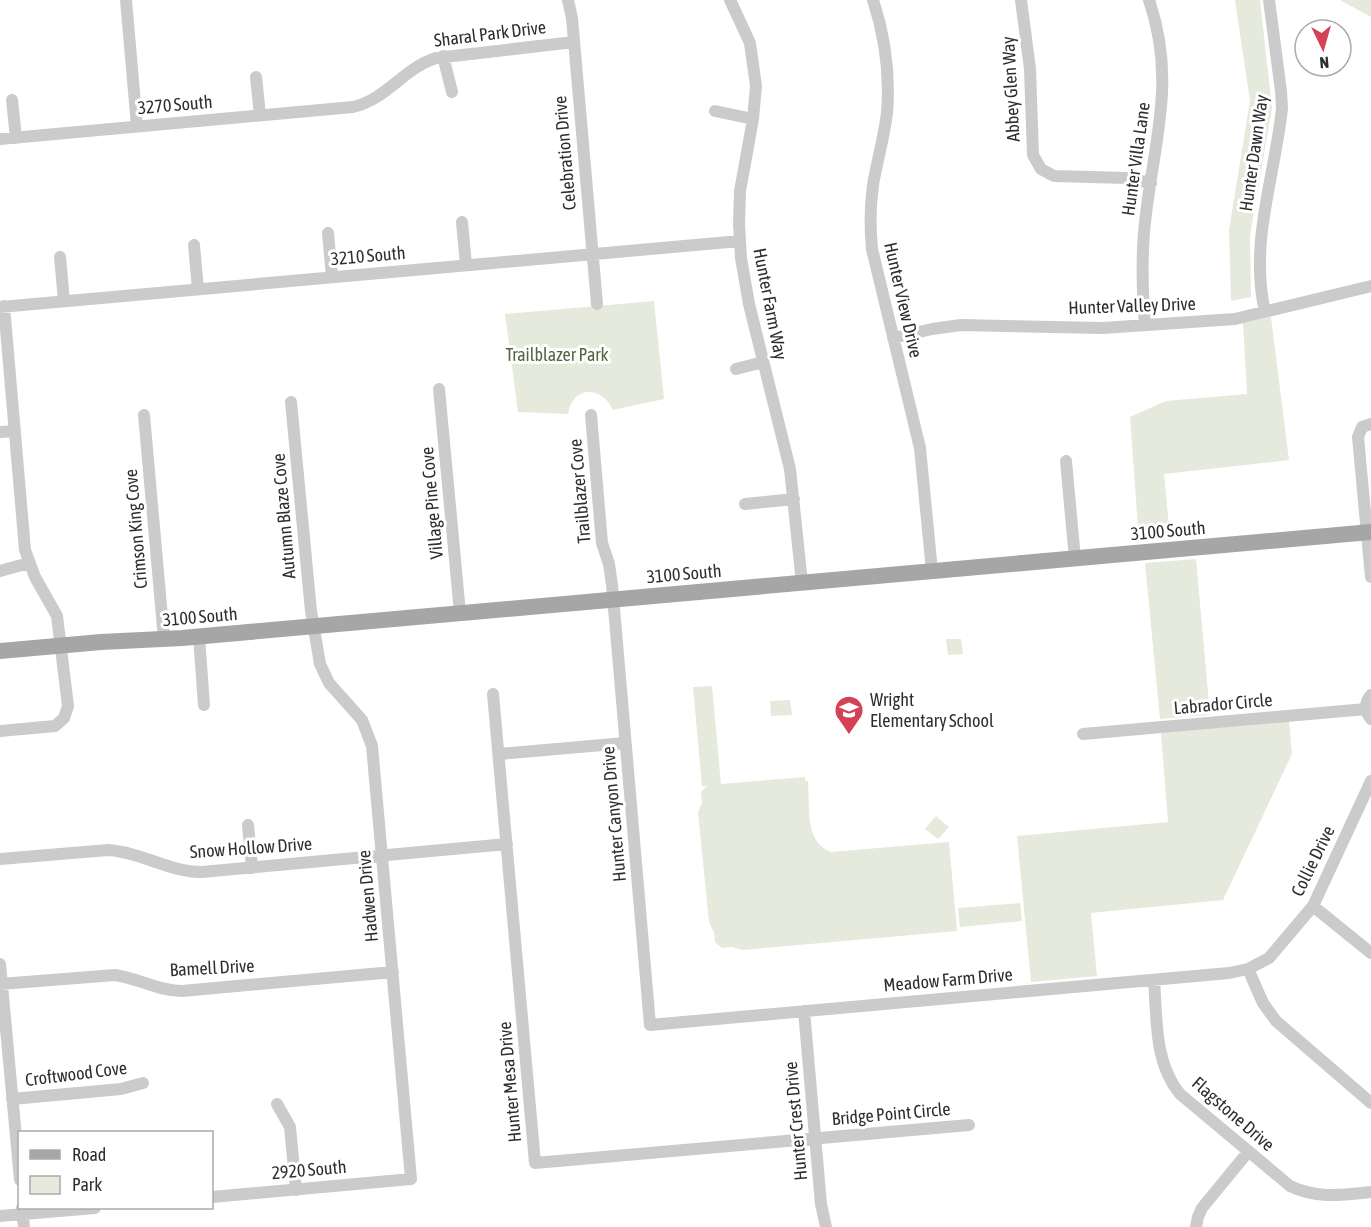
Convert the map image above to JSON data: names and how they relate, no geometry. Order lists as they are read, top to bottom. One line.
{"streets":{"main road":["3100 South"],"street":["Sharal Park Drive","Abbey Glen Way","3270 South","Celebration Drive","Hunter Dawn Way","Hunter Villa Lane","3210 South","Hunter View Drive","Hunter Farm Way","Hunter Valley Drive","Trailblazer Cove","Village Pine Cove","Autumn Blaze Cove","Crimson King Cove","Labrador Circle","Hunter Canyon Drive","Snow Hollow Drive","Collie Drive","Hadwen Drive","Bamell Drive","Meadow Farm Drive","Croftwood Cove","Hunter Mesa Drive","Bridge Point Circle","Flagstone Drive","Hunter Crest Drive","2920 South"]},"crossings":[["Sharal Park Drive","3270 South"],["Sharal Park Drive","Celebration Drive"],["Abbey Glen Way","Hunter Villa Lane"],["Celebration Drive","3210 South"],["Hunter Dawn Way","Hunter Valley Drive"],["Hunter Villa Lane","Hunter Valley Drive"],["3210 South","Hunter Farm Way"],["Hunter View Drive","Hunter Valley Drive"],["Hunter View Drive","3100 South"],["Hunter Farm Way","3100 South"],["Trailblazer Cove","3100 South"],["Trailblazer Cove","Hunter Canyon Drive"],["Village Pine Cove","3100 South"],["Autumn Blaze Cove","3100 South"],["Autumn Blaze Cove","Hadwen Drive"],["Crimson King Cove","3100 South"],["3100 South","Hunter Canyon Drive"],["3100 South","Hadwen Drive"],["Hunter Canyon Drive","Meadow Farm Drive"],["Snow Hollow Drive","Hadwen Drive"],["Snow Hollow Drive","Hunter Mesa Drive"],["Collie Drive","Meadow Farm Drive"],["Hadwen Drive","Bamell Drive"],["Hadwen Drive","2920 South"],["Meadow Farm Drive","Flagstone Drive"],["Meadow Farm Drive","Hunter Crest Drive"],["Hunter Mesa Drive","Bridge Point Circle"],["Hunter Mesa Drive","Hunter Crest Drive"],["Bridge Point Circle","Hunter Crest Drive"]],"parks":["Trailblazer Park"],"places":{"school or university":["Wright Elementary School"]},"legend":["Road","Park"],"north":"bottom"}
